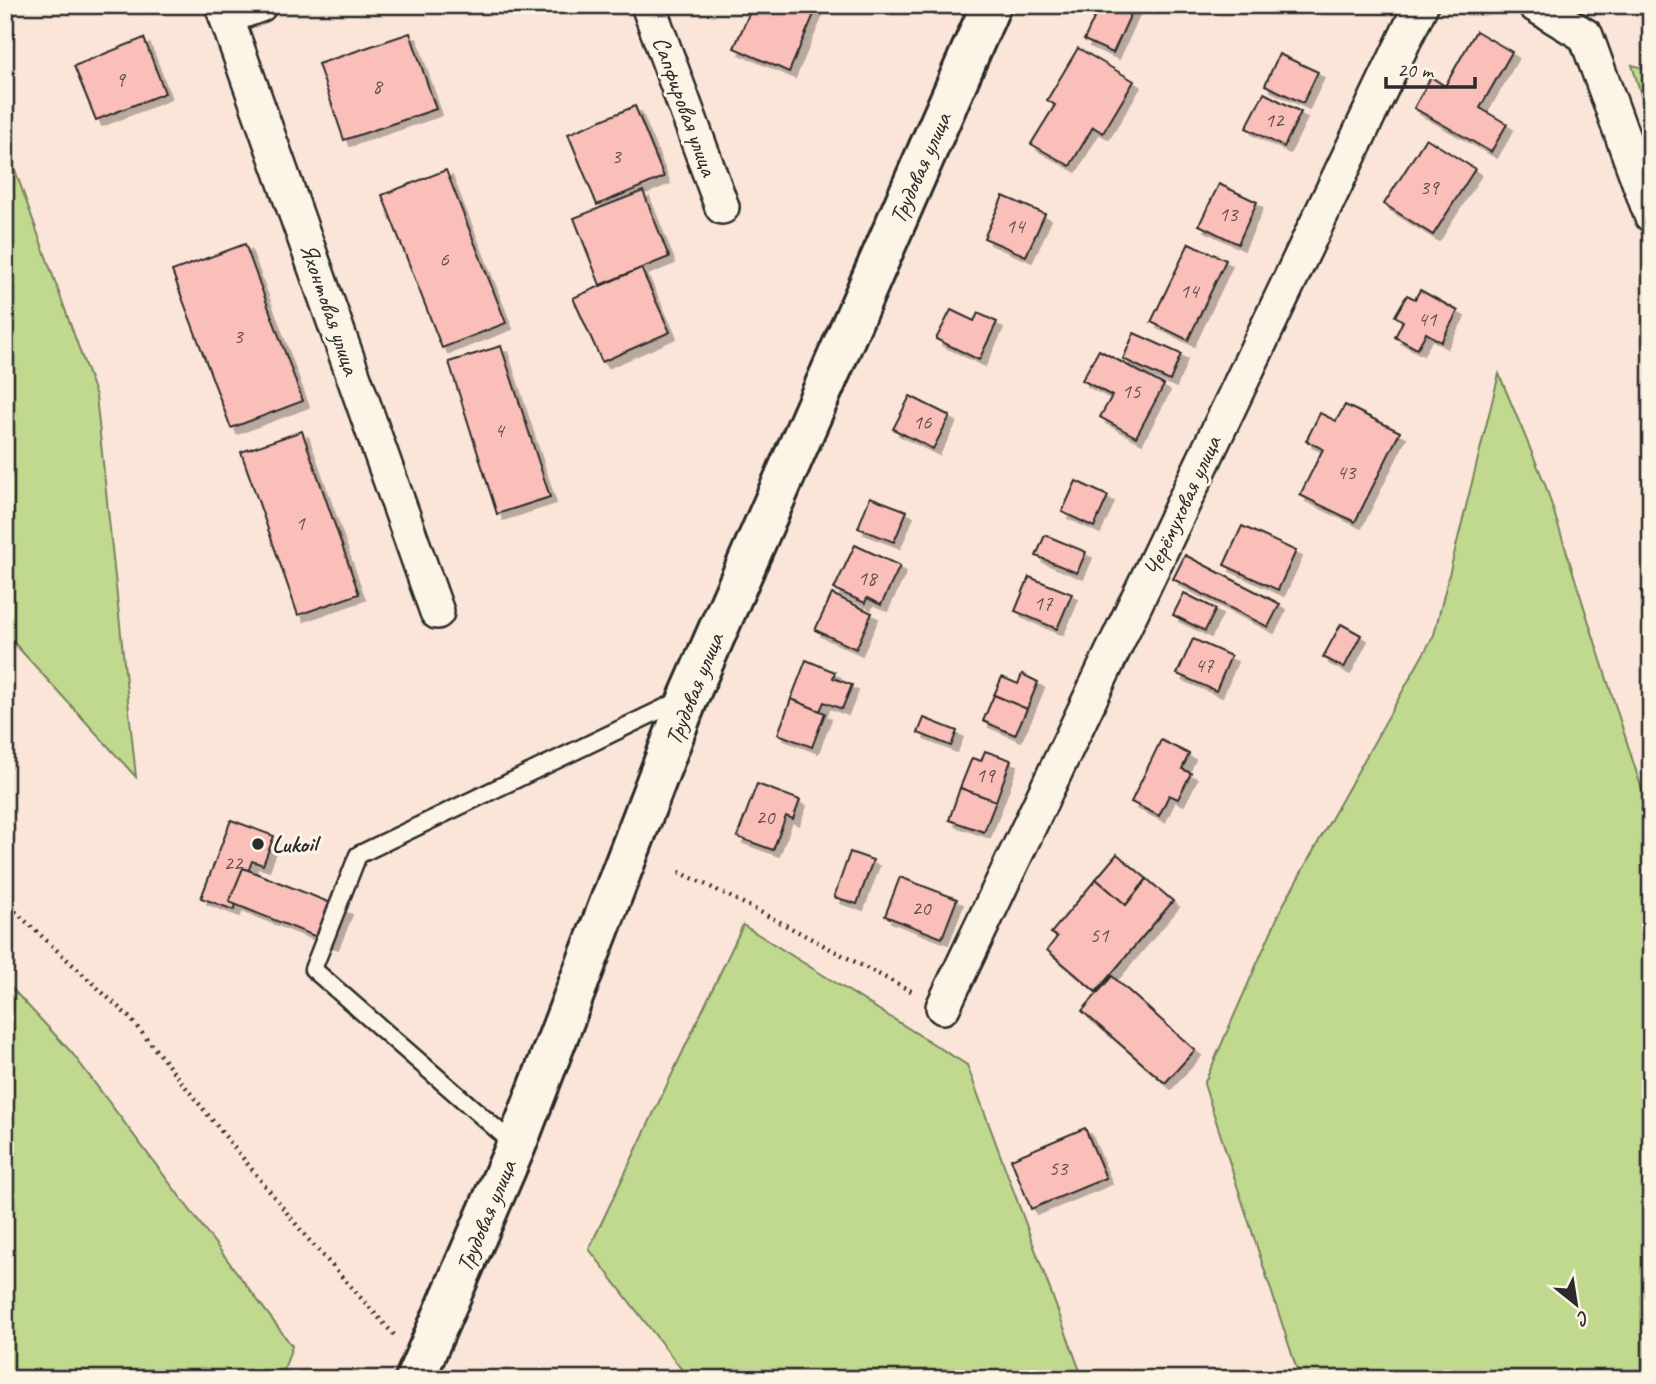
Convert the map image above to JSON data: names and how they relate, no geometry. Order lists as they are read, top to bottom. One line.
{"streets":{"main road":["Трудовая улица"],"street":["Сапфировая улица","Яхонтовая улица","Черёмуховая улица"]},"places":["Lukoil"],"house_numbers":["9","8","12","3","39","13","14","6","14","41","3","15","16","4","43","1","18","17","47","19","20","22","20","51","53"],"scale_bar":"20 m","north":"bottom right"}
